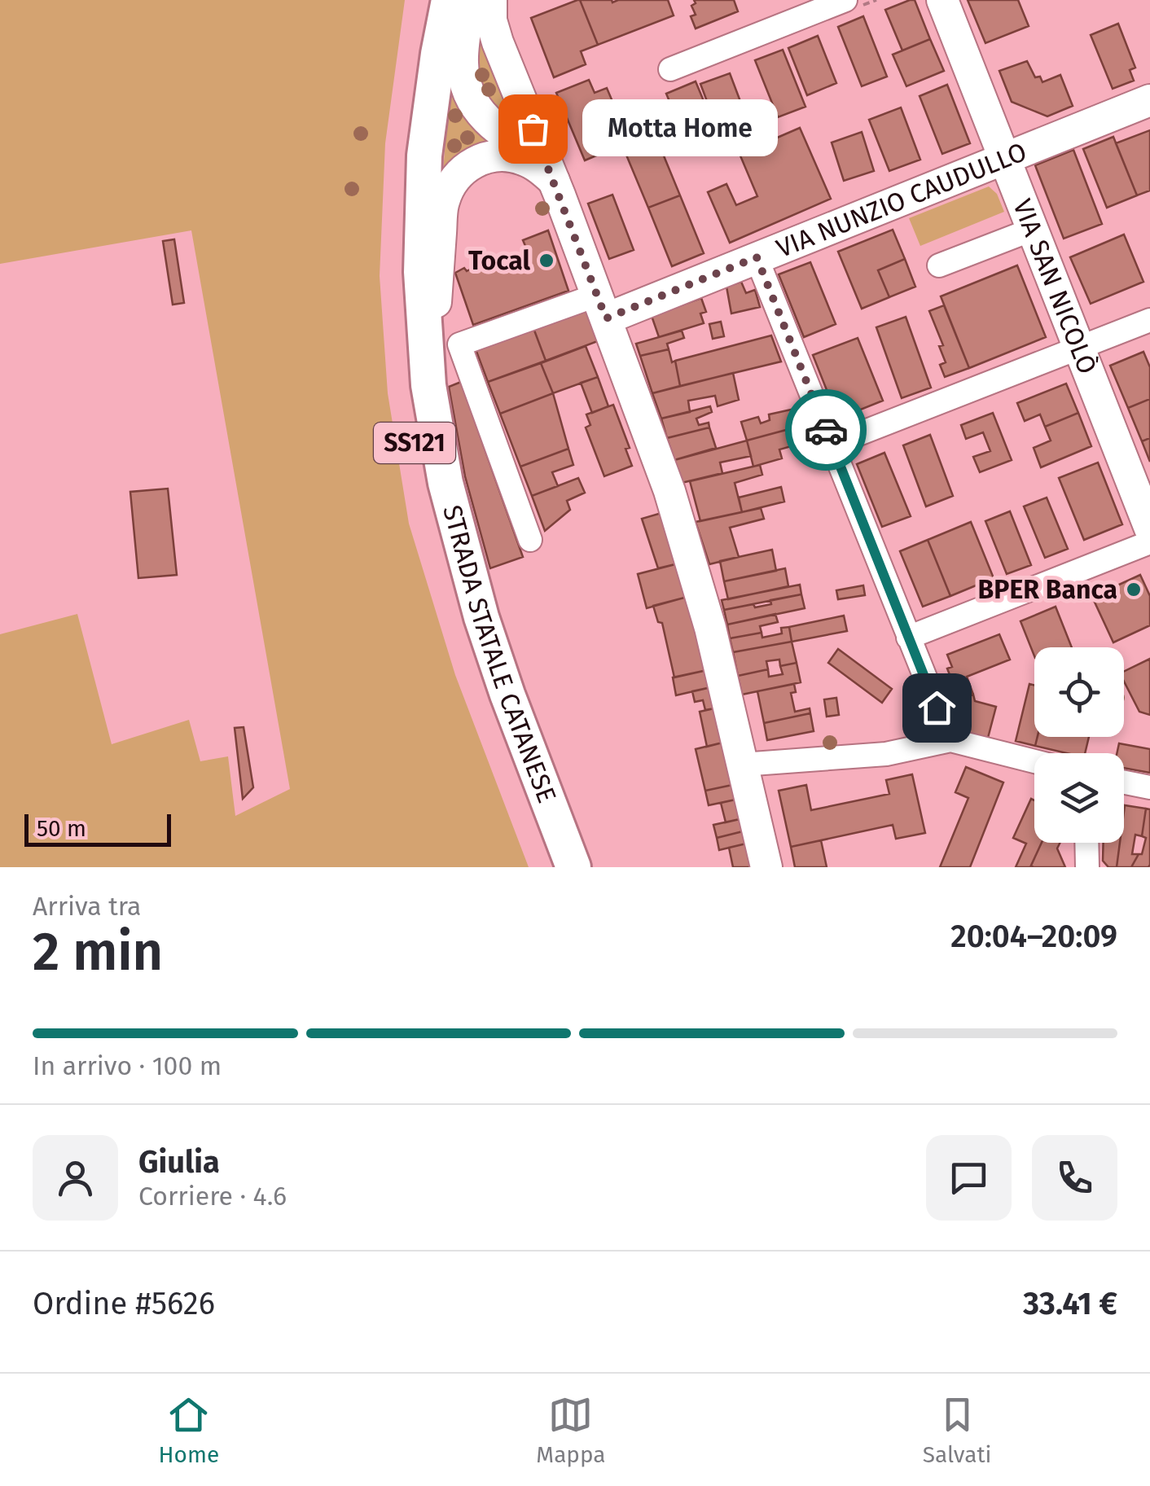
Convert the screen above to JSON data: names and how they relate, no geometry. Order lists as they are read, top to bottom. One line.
{"streets":{"main road":["VIA NUNZIO CAUDULLO","VIA SAN NICOLÒ","SS121","STRADA STATALE CATANESE"]},"crossings":[["VIA NUNZIO CAUDULLO","VIA SAN NICOLÒ"]],"places":["Motta Home","Tocal","BPER Banca"],"scale_bar":"50 m","page":{"bubble":"Motta Home","scale":"50 m","heading":["2 min","Arriva tra","20:04–20:09"],"panel":["Giulia","Corriere · 4.6","Ordine #5626","33.41 €"],"bar":"In arrivo · 100 m","tabs":["Home","Mappa","Salvati"]}}
